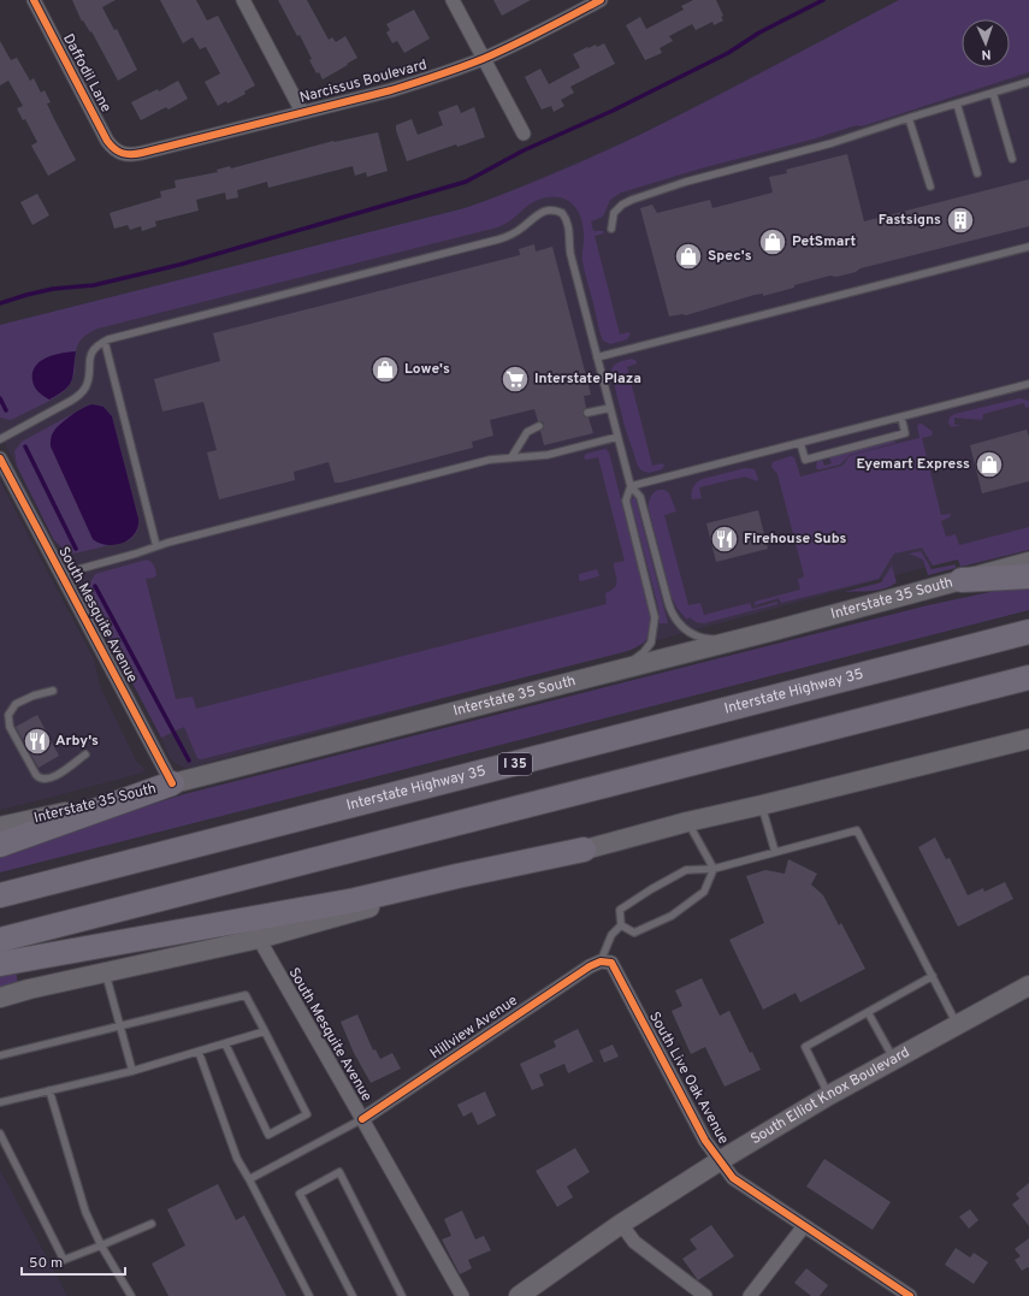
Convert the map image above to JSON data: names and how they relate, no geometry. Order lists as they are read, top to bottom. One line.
{"streets":{"highway":["Interstate Highway 35","I 35"],"main road":["Interstate 35 South","South Elliot Knox Boulevard"],"street":["Daffodil Lane","Narcissus Boulevard","South Mesquite Avenue","Hillview Avenue","South Live Oak Avenue"]},"crossings":[["Daffodil Lane","Narcissus Boulevard"],["Interstate 35 South","South Mesquite Avenue"],["South Mesquite Avenue","Hillview Avenue"],["Hillview Avenue","South Live Oak Avenue"],["South Live Oak Avenue","South Elliot Knox Boulevard"]],"places":{"building":["Fastsigns"],"shop":["PetSmart","Spec's","Lowe's","Eyemart Express"],"supermarket":["Interstate Plaza"],"restaurant":["Firehouse Subs","Arby's"]},"scale_bar":"50 m","north":"bottom"}
